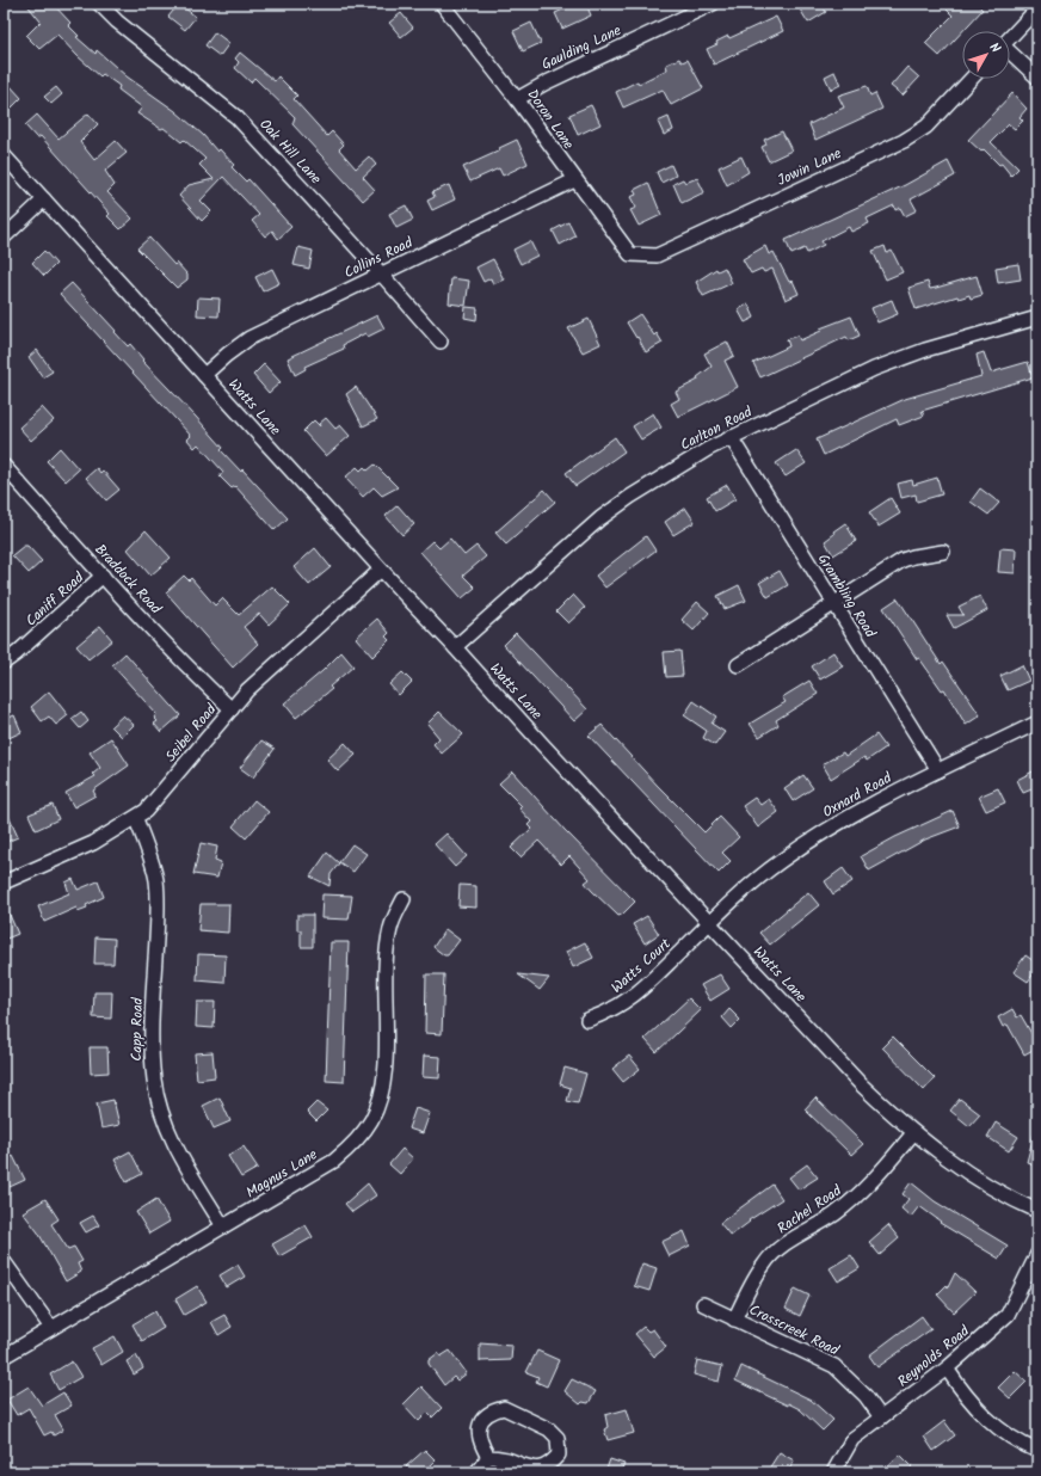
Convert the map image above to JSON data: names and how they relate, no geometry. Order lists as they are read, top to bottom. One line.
{"streets":{"street":["Gaulding Lane","Doron Lane","Oak Hill Lane","Jowin Lane","Collins Road","Watts Lane","Carlton Road","Braddock Road","Grambling Road","Caniff Road","Seibel Road","Oxnard Road","Watts Court","Capp Road","Magnus Lane","Rachel Road","Crosscreek Road","Reynolds Road"]},"crossings":[["Gaulding Lane","Doron Lane"],["Doron Lane","Jowin Lane"],["Doron Lane","Collins Road"],["Oak Hill Lane","Collins Road"],["Collins Road","Watts Lane"],["Watts Lane","Carlton Road"],["Watts Lane","Seibel Road"],["Watts Lane","Oxnard Road"],["Watts Lane","Watts Court"],["Watts Lane","Rachel Road"],["Carlton Road","Grambling Road"],["Braddock Road","Caniff Road"],["Braddock Road","Seibel Road"],["Grambling Road","Oxnard Road"],["Seibel Road","Capp Road"],["Oxnard Road","Watts Court"],["Capp Road","Magnus Lane"],["Rachel Road","Crosscreek Road"],["Crosscreek Road","Reynolds Road"]],"north":"top right"}
